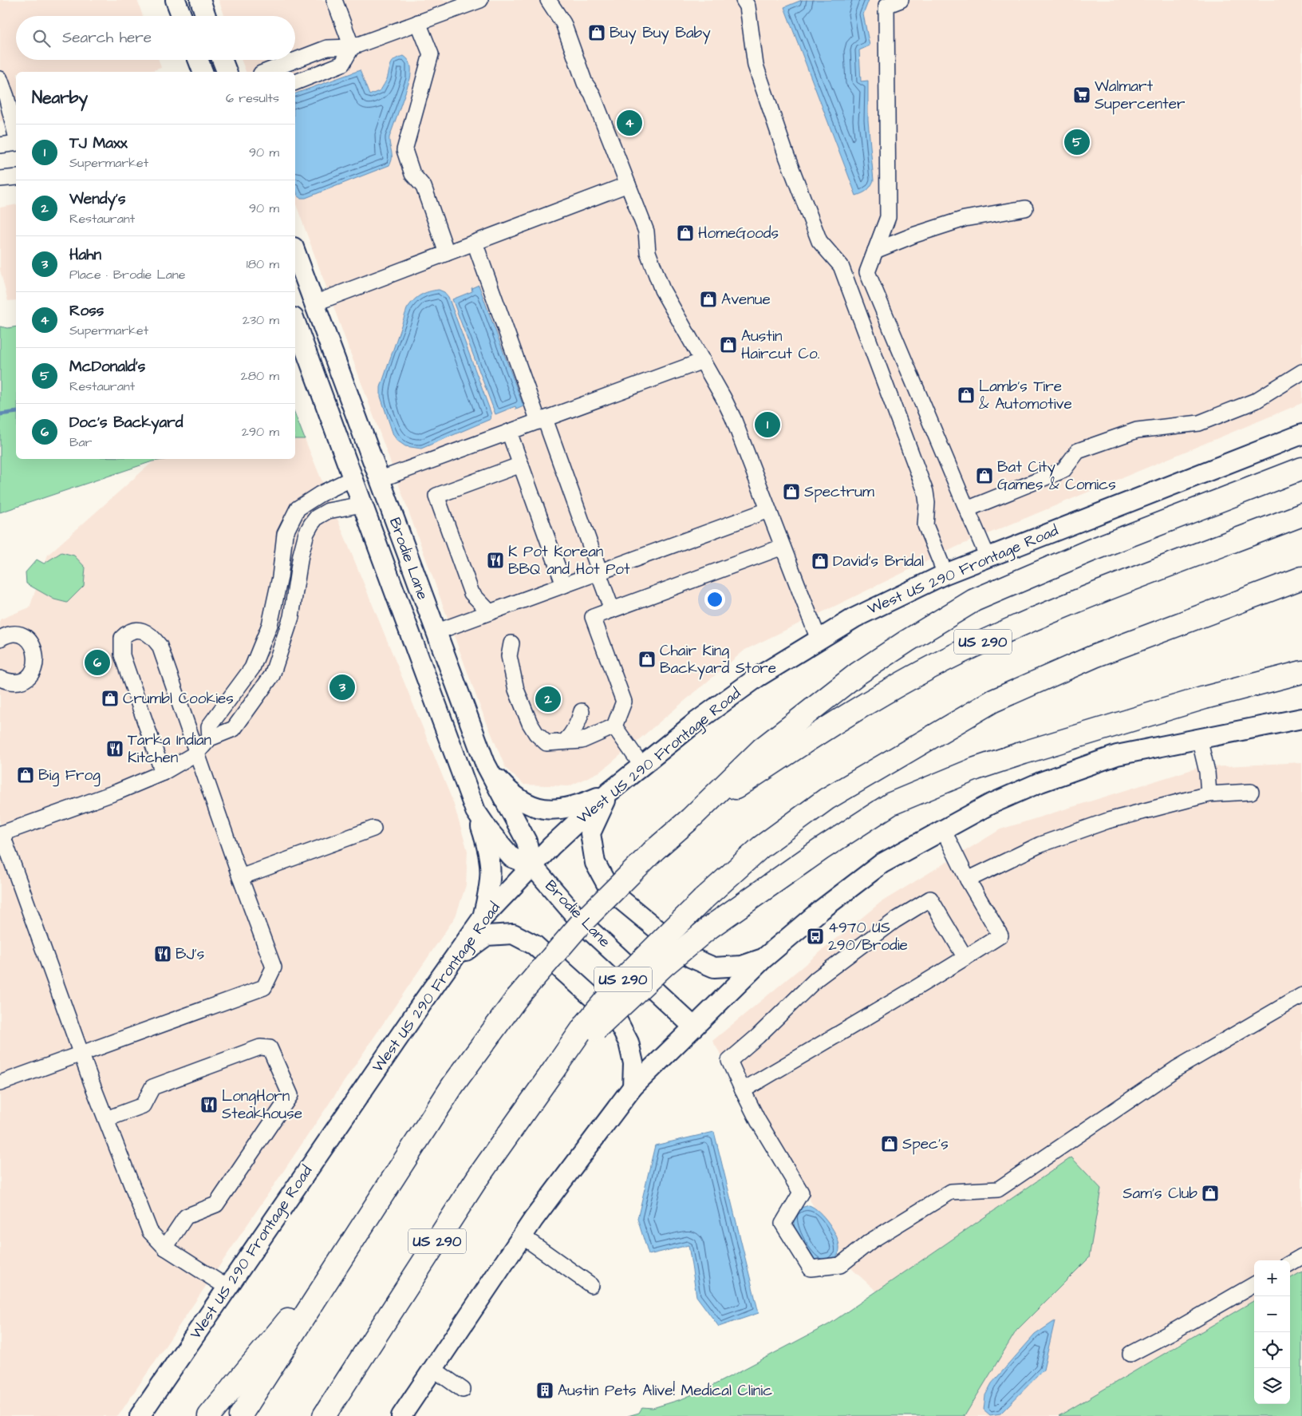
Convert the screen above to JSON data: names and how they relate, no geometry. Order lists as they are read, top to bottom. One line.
{"streets":{"highway":["US 290"],"main road":["Brodie Lane","West US 290 Frontage Road"]},"crossings":[["Brodie Lane","West US 290 Frontage Road"]],"places":{"shop":["Buy Buy Baby","HomeGoods","Avenue","Austin Haircut Co.","Lamb's Tire & Automotive","Bat City Games & Comics","Spectrum","David's Bridal","Chair King Backyard Store","Crumbl Cookies","Big Frog","Spec's","Sam's Club"],"supermarket":["Walmart Supercenter"],"restaurant":["K Pot Korean BBQ and Hot Pot","Tarka Indian Kitchen","BJ's","LongHorn Steakhouse"],"bus stop":["4970 US 290/Brodie"],"building":["Austin Pets Alive! Medical Clinic"]},"page":{"search":"Search here","heading":["Nearby","6 results"],"pins":["4","5","1","6","3","2"],"list":[{"mark":"1","name":"TJ Maxx","note":"Supermarket","value":"90 m"},{"mark":"2","name":"Wendy's","note":"Restaurant","value":"90 m"},{"mark":"3","name":"Hahn","note":"Place · Brodie Lane","value":"180 m"},{"mark":"4","name":"Ross","note":"Supermarket","value":"230 m"},{"mark":"5","name":"McDonald's","note":"Restaurant","value":"280 m"},{"mark":"6","name":"Doc's Backyard","note":"Bar","value":"290 m"}],"map_buttons":["+","−"]}}
